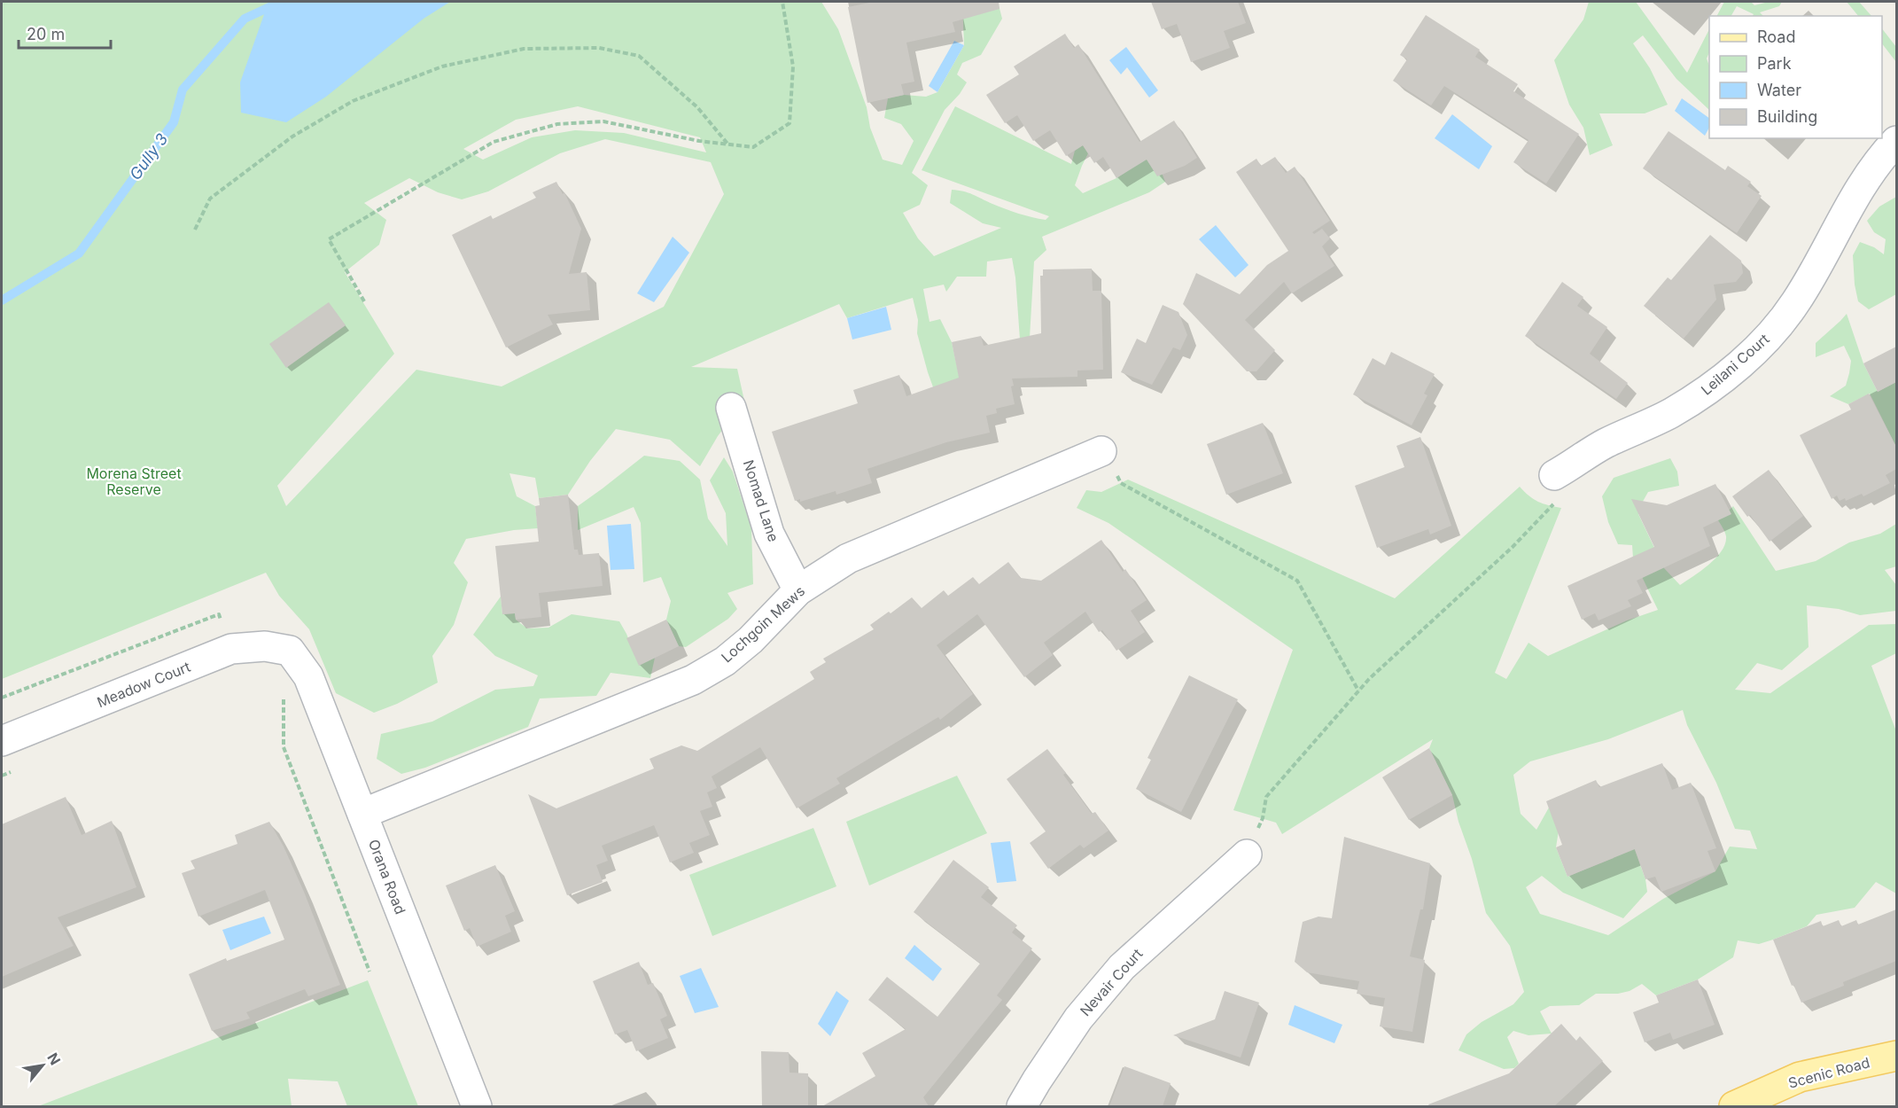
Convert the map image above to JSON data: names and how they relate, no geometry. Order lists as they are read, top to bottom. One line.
{"streets":{"main road":["Scenic Road"],"street":["Leilani Court","Nomad Lane","Lochgoin Mews","Meadow Court","Orana Road","Nevair Court"]},"crossings":[["Nomad Lane","Lochgoin Mews"],["Lochgoin Mews","Orana Road"],["Meadow Court","Orana Road"]],"water":["Gully 3"],"parks":["Morena Street Reserve"],"legend":["Road","Park","Water","Building"],"scale_bar":"20 m","north":"top right"}
